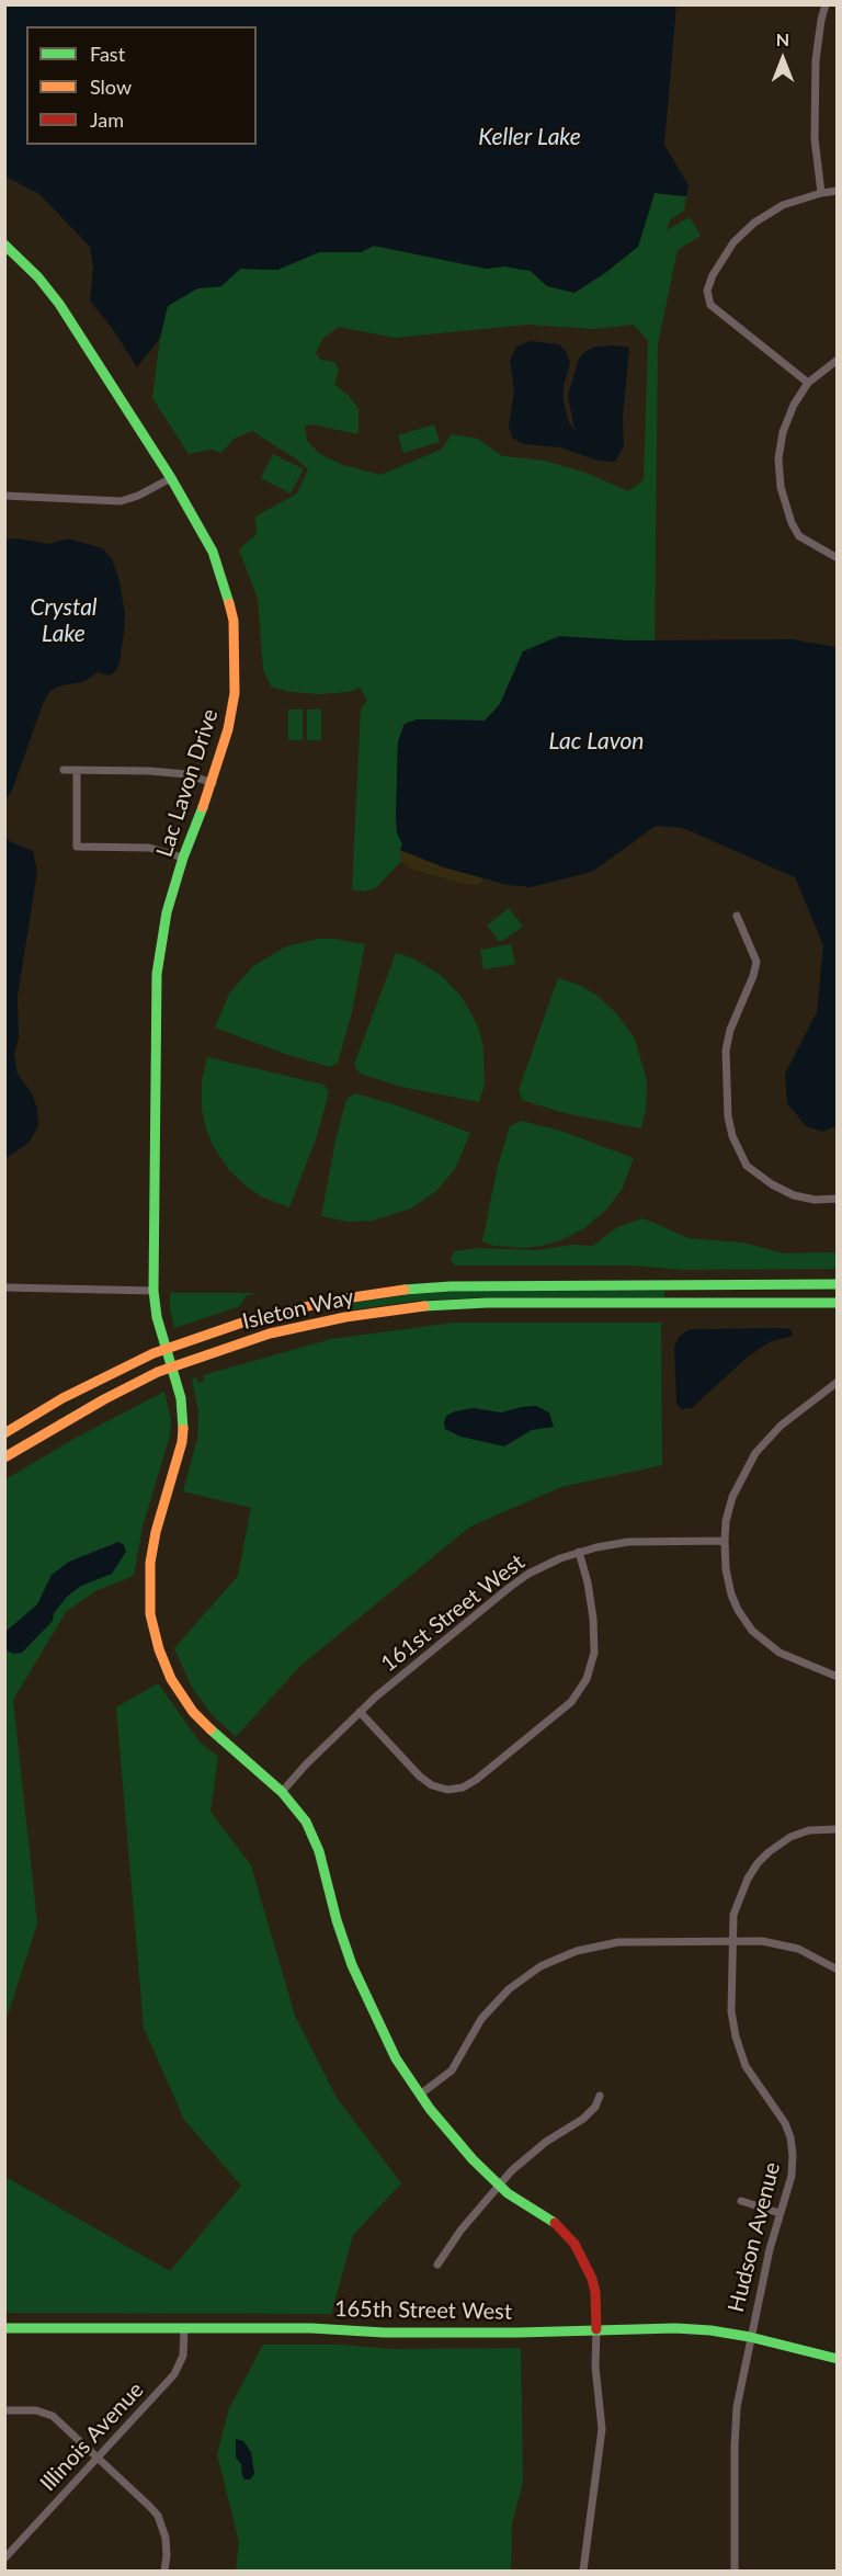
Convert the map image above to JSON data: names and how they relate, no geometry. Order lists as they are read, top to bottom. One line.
{"streets":{"street":["Lac Lavon Drive","Isleton Way","161st Street West","Hudson Avenue","165th Street West","Illinois Avenue"]},"crossings":[["Lac Lavon Drive","Isleton Way"],["Lac Lavon Drive","161st Street West"],["Lac Lavon Drive","165th Street West"],["Hudson Avenue","165th Street West"],["165th Street West","Illinois Avenue"]],"water":["Keller Lake","Crystal Lake","Lac Lavon"],"legend":["Fast","Slow","Jam"],"north":"top"}
